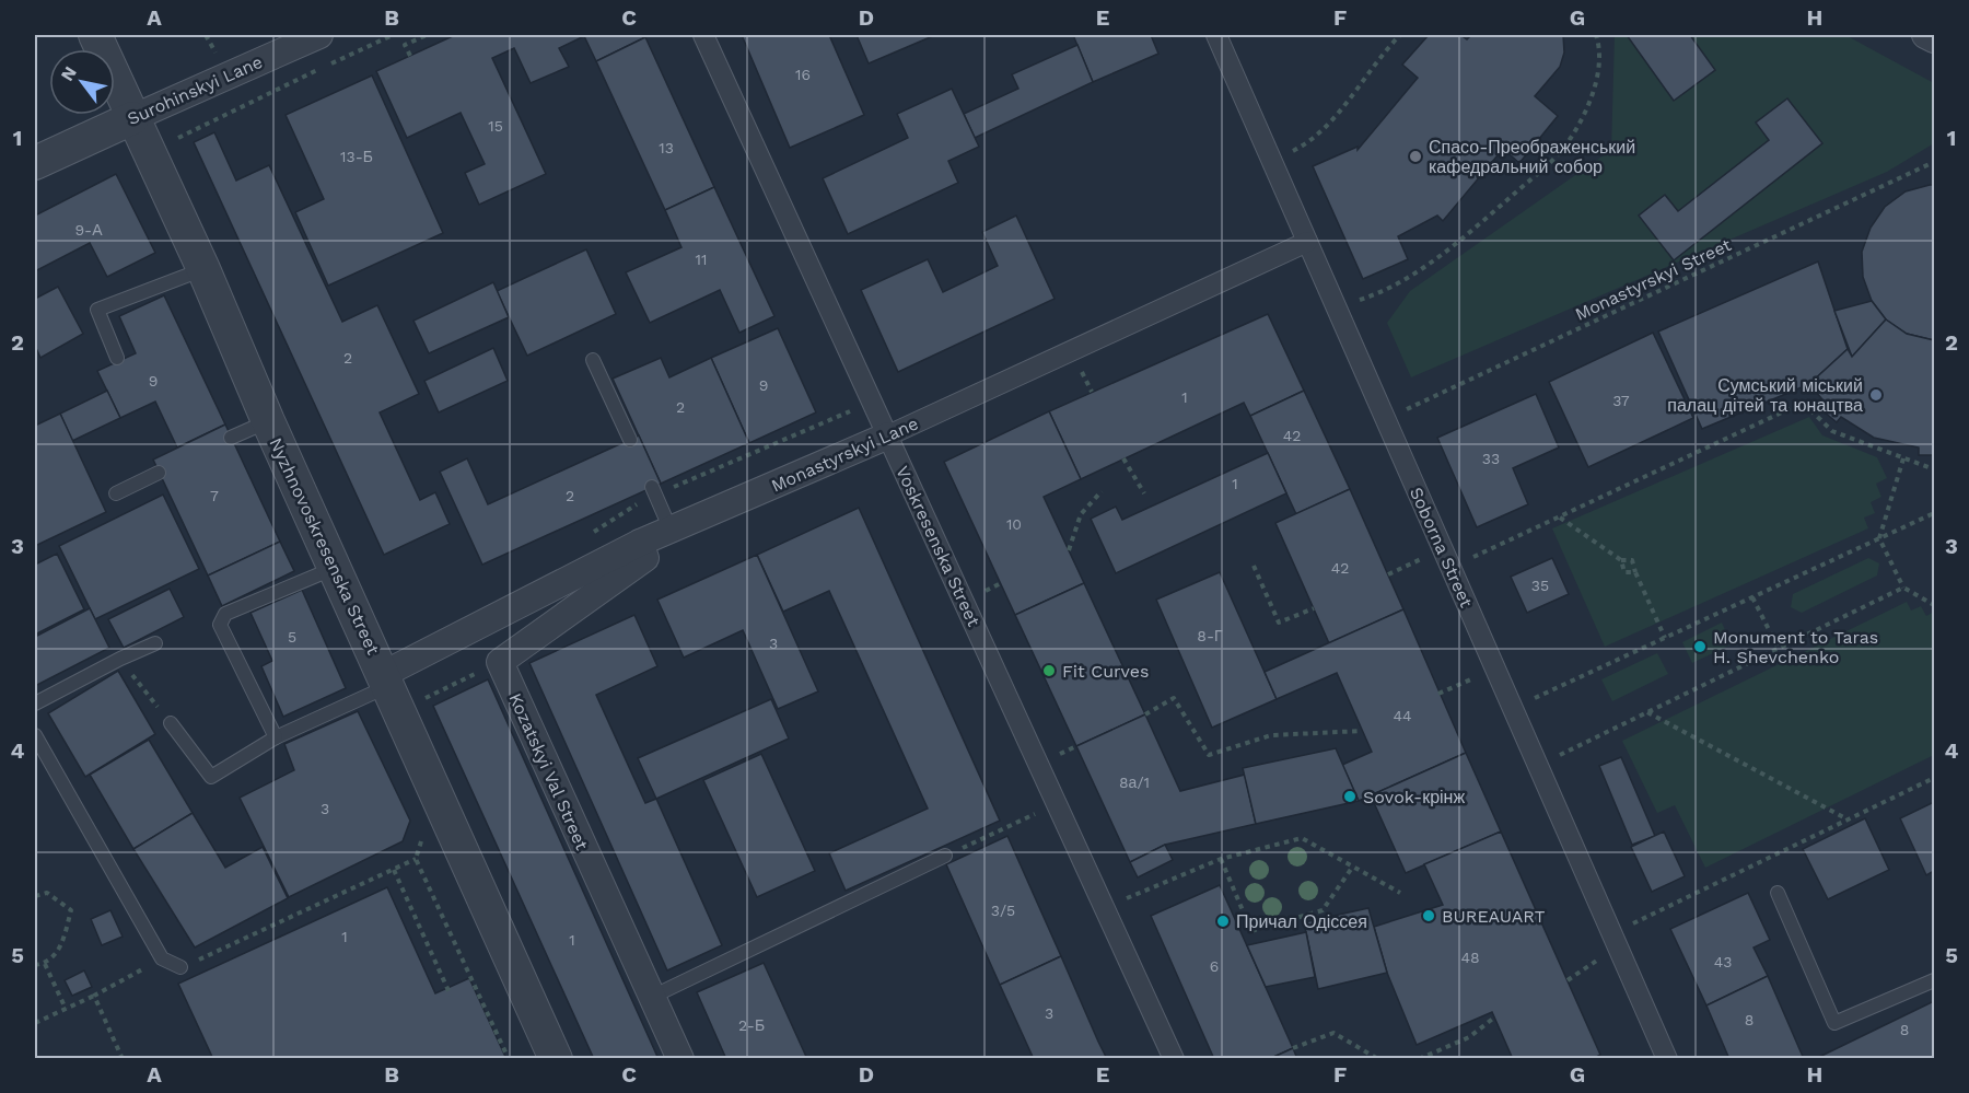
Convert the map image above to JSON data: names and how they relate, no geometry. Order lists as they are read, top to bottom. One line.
{"streets":{"street":["Surohinskyi Lane","Monastyrskyi Lane","Nyzhnovoskresenska Street","Voskresenska Street","Soborna Street","Kozatskyi Val Street"],"path":["Monastyrskyi Street"]},"crossings":[["Surohinskyi Lane","Nyzhnovoskresenska Street"],["Monastyrskyi Street","Soborna Street"],["Monastyrskyi Lane","Nyzhnovoskresenska Street"],["Monastyrskyi Lane","Voskresenska Street"],["Monastyrskyi Lane","Soborna Street"]],"places":["Спасо-Преображенський кафедральний собор","Сумський міський палац дітей та юнацтва","Monument to Taras H. Shevchenko","Fit Curves","Sovok-крінж","BUREAUART","Причал Одіссея"],"house_numbers":["16","15","13","13-Б","9-А","11","2","9","9","1","37","2","42","33","1","7","2","10","42","35","8-Г","5","3","44","8а/1","3","3/5","1","1","48","43","6","3","8","2-Б","8"],"north":"top left","grid":{"columns":["A","B","C","D","E","F","G","H"],"rows":["1","2","3","4","5"]}}
